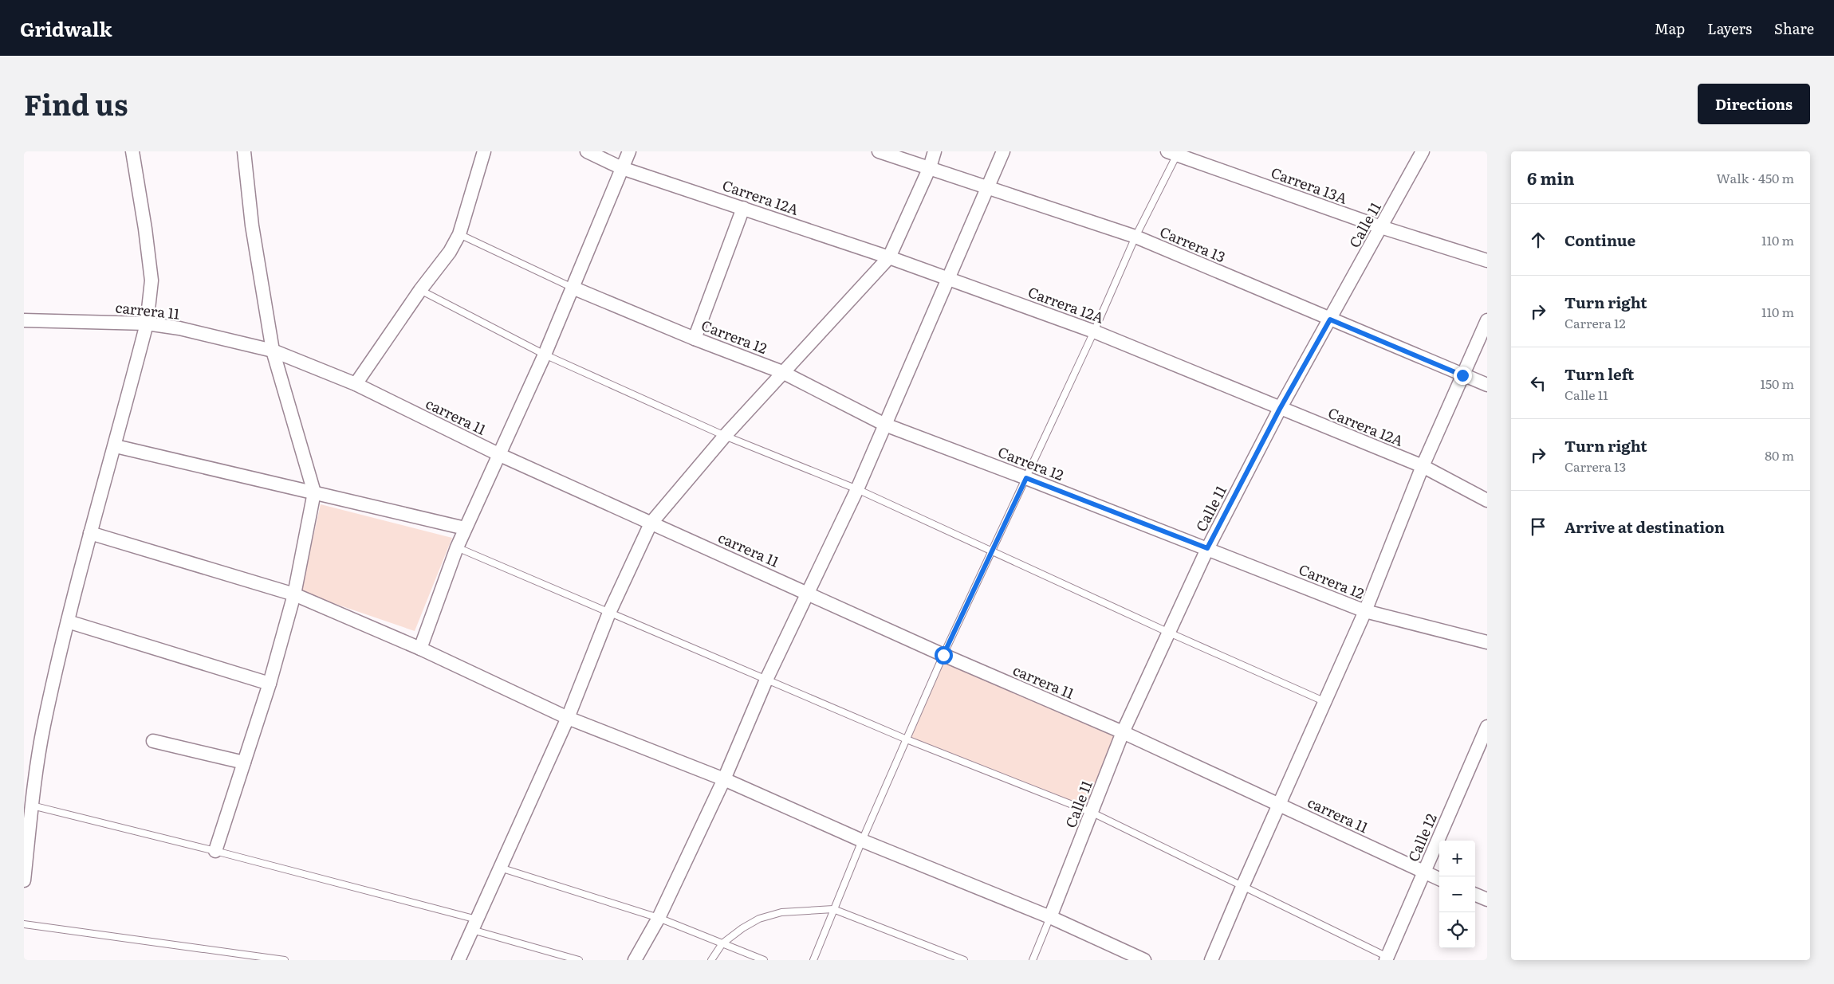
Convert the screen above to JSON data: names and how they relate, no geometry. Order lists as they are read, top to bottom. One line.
{"streets":{"street":["Carrera 13A","Carrera 12A","Calle 11","Carrera 13","carrera 11","Carrera 12","Calle 12"]},"crossings":[["Carrera 13A","Calle 11"],["Carrera 12A","Calle 11"],["Calle 11","Carrera 13"],["Calle 11","carrera 11"],["Calle 11","Carrera 12"],["carrera 11","Calle 12"]],"page":{"header":"Gridwalk","nav":["Map","Layers","Share"],"title":"Find us","buttons":"Directions","heading":["6 min","Walk · 450 m"],"list":[["Continue","110 m"],["Turn right","Carrera 12","110 m"],["Turn left","Calle 11","150 m"],["Turn right","Carrera 13","80 m"],"Arrive at destination"],"map_buttons":["+","−"]}}
